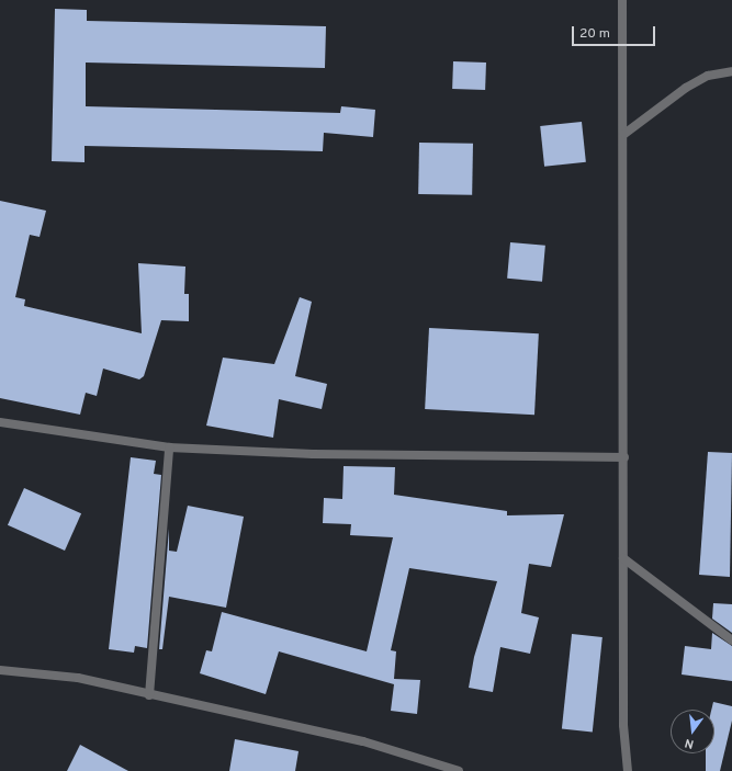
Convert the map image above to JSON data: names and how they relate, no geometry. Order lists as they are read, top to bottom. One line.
{"scale_bar":"20 m","north":"bottom"}
